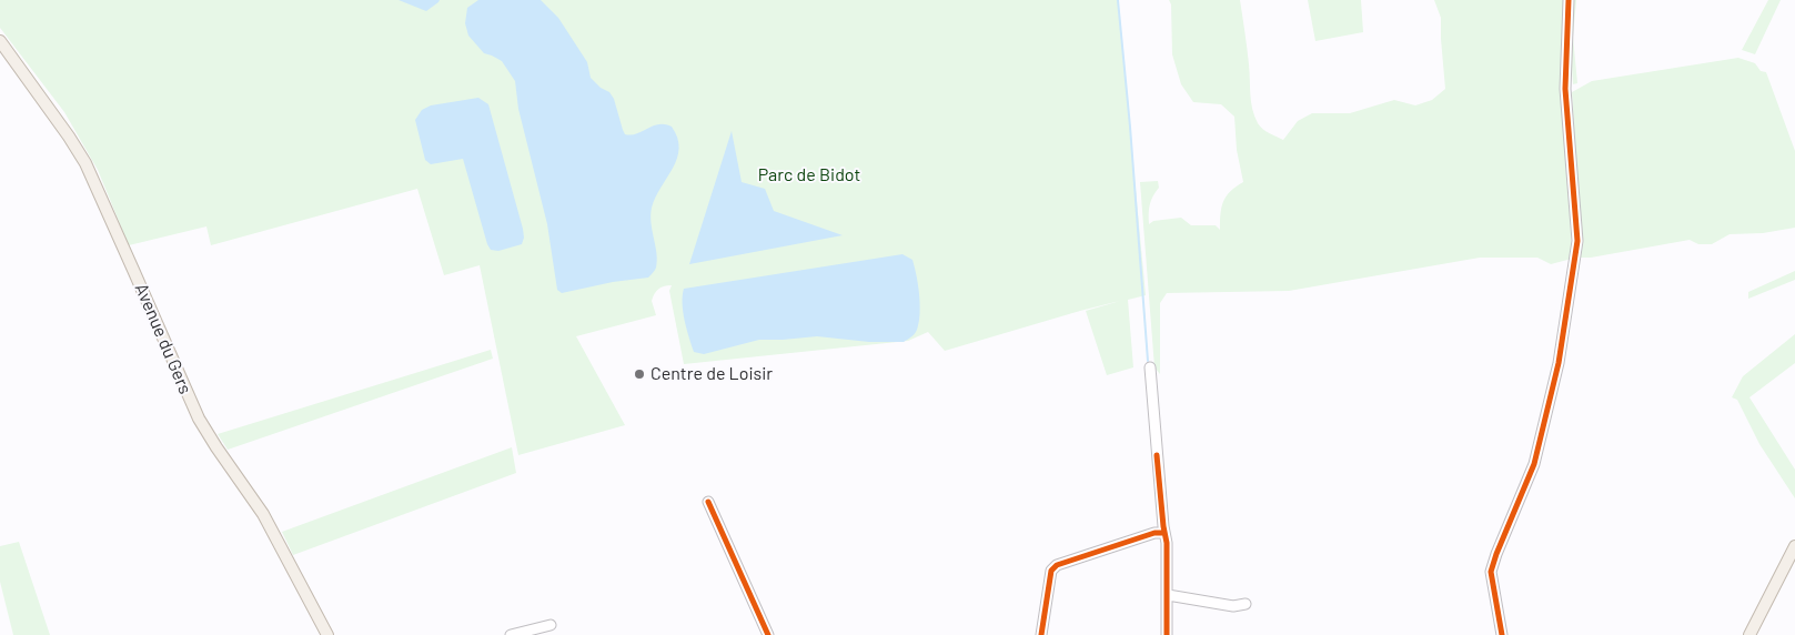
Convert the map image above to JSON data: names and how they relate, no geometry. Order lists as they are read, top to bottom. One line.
{"streets":{"main road":["Avenue du Gers"]},"parks":["Parc de Bidot"],"places":["Centre de Loisir"]}
